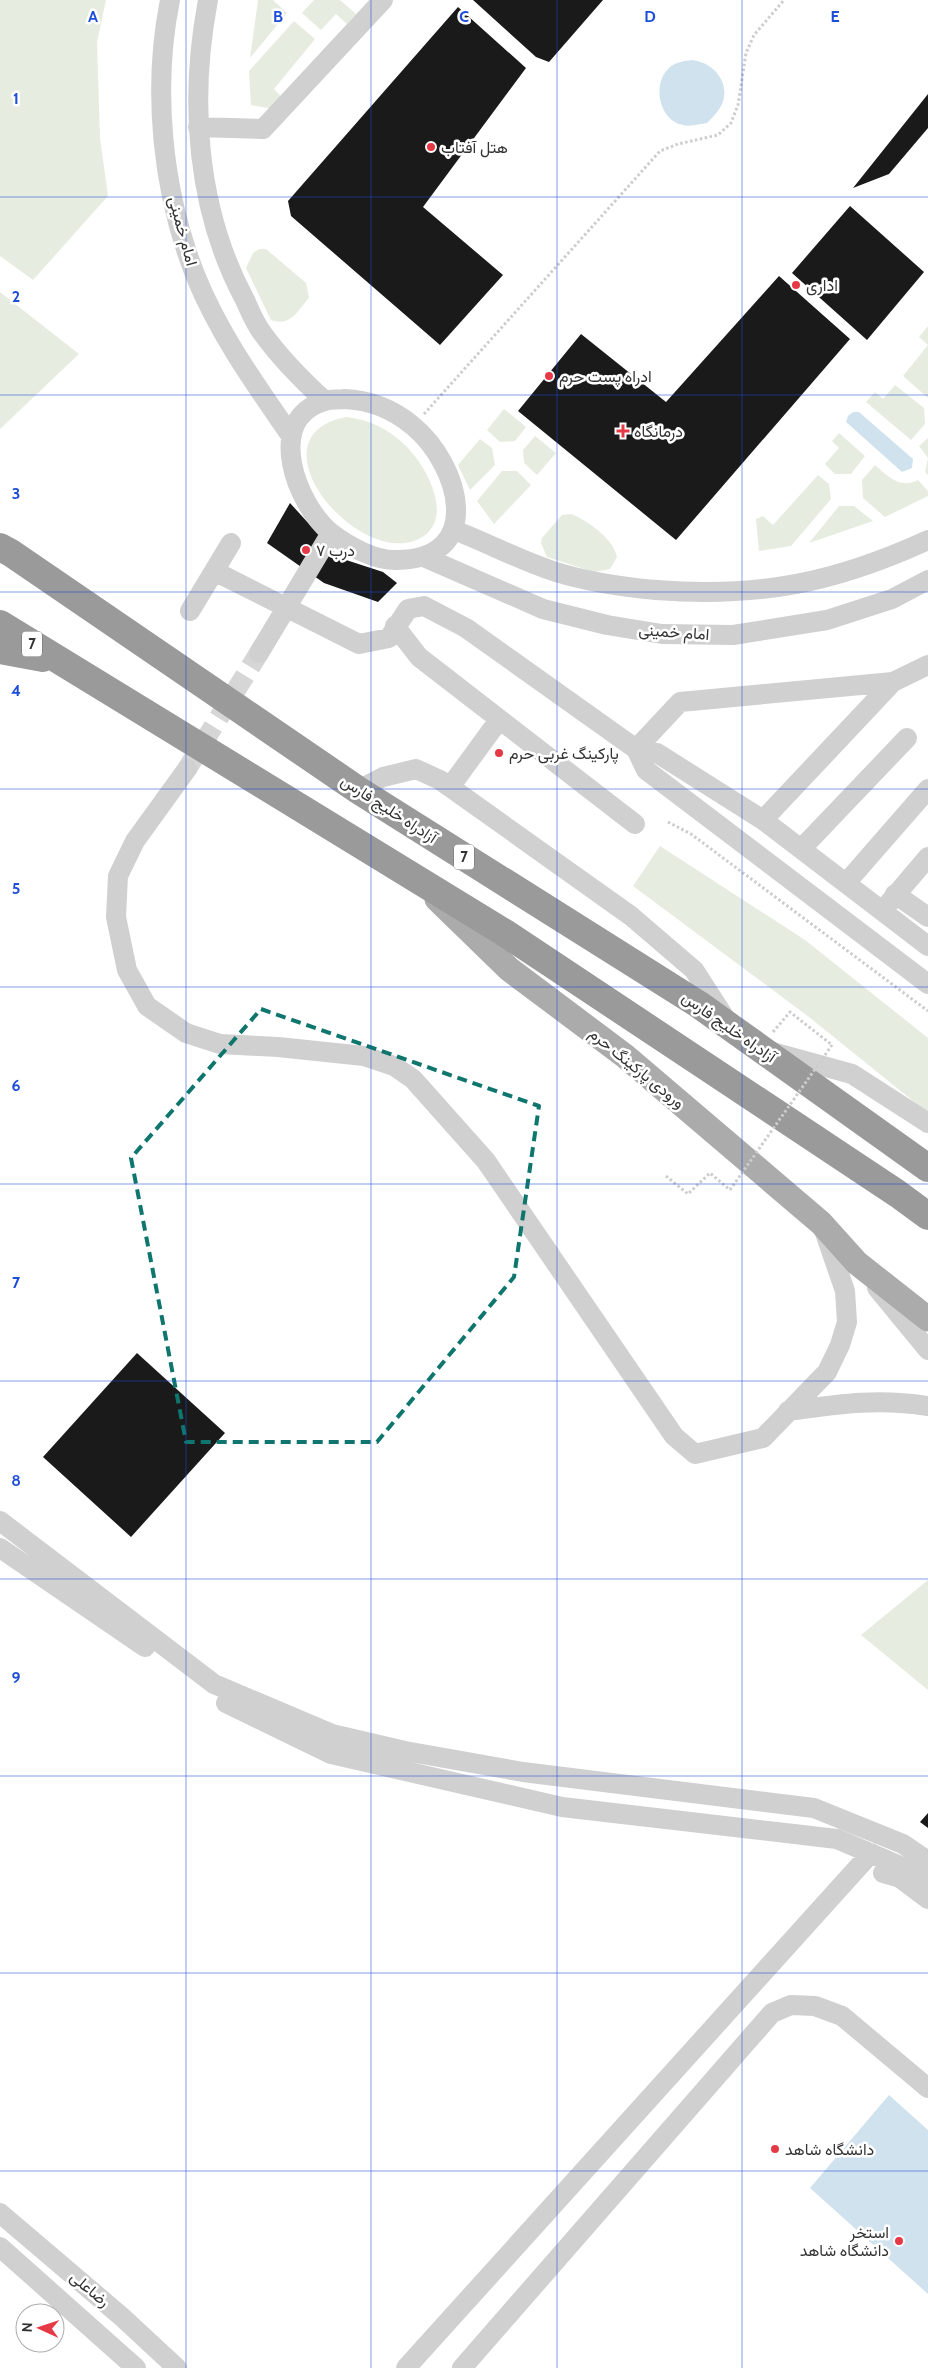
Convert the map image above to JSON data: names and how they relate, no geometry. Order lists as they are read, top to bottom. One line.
{"streets":{"highway":["7","آزادراه خلیج فارس"],"main road":["ورودی پارکینگ حرم"],"street":["امام خمینی","رضاعلی"]},"crossings":[["7","ورودی پارکینگ حرم"]],"places":{"other":["هتل آفتاب","اداری","ادراه پست حرم","درب ۷","پارکینگ غربی حرم","دانشگاه شاهد","استخر دانشگاه شاهد"],"health":["درمانگاه"]},"north":"left","grid":{"columns":["A","B","C","D","E"],"rows":["1","2","3","4","5","6","7","8","9"]}}
